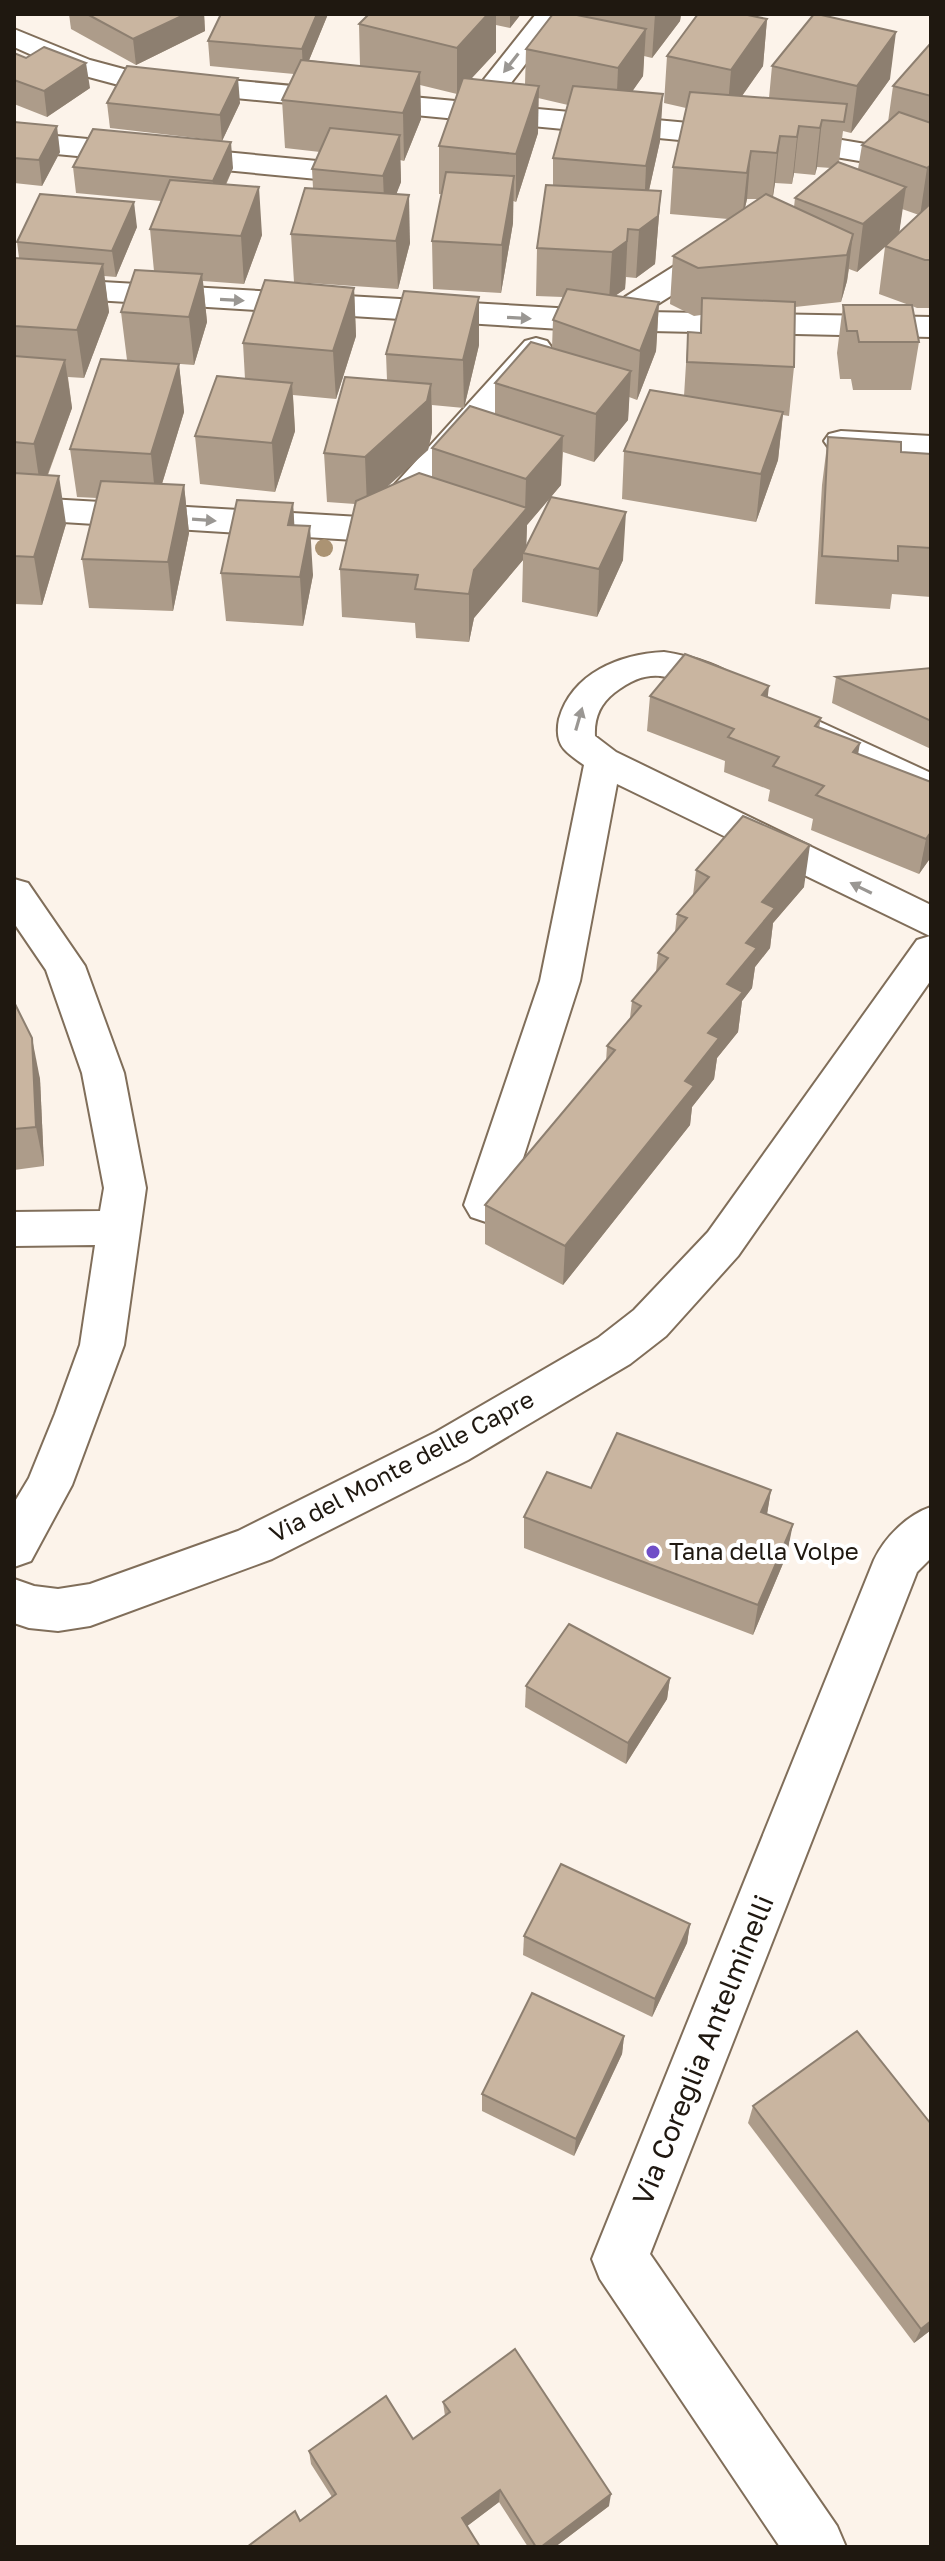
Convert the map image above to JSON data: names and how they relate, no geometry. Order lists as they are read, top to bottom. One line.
{"streets":{"street":["Via del Monte delle Capre","Via Coreglia Antelminelli"]},"places":["Tana della Volpe"]}
